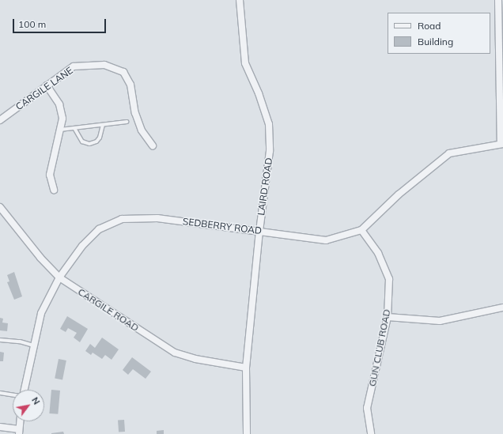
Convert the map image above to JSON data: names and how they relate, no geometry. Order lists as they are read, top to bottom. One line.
{"streets":{"street":["CARGILE LANE","LAIRD ROAD","SEDBERRY ROAD","CARGILE ROAD","GUN CLUB ROAD"]},"crossings":[["LAIRD ROAD","SEDBERRY ROAD"],["LAIRD ROAD","CARGILE ROAD"],["SEDBERRY ROAD","CARGILE ROAD"],["SEDBERRY ROAD","GUN CLUB ROAD"]],"legend":["Road","Building"],"scale_bar":"100 m","north":"top right"}
